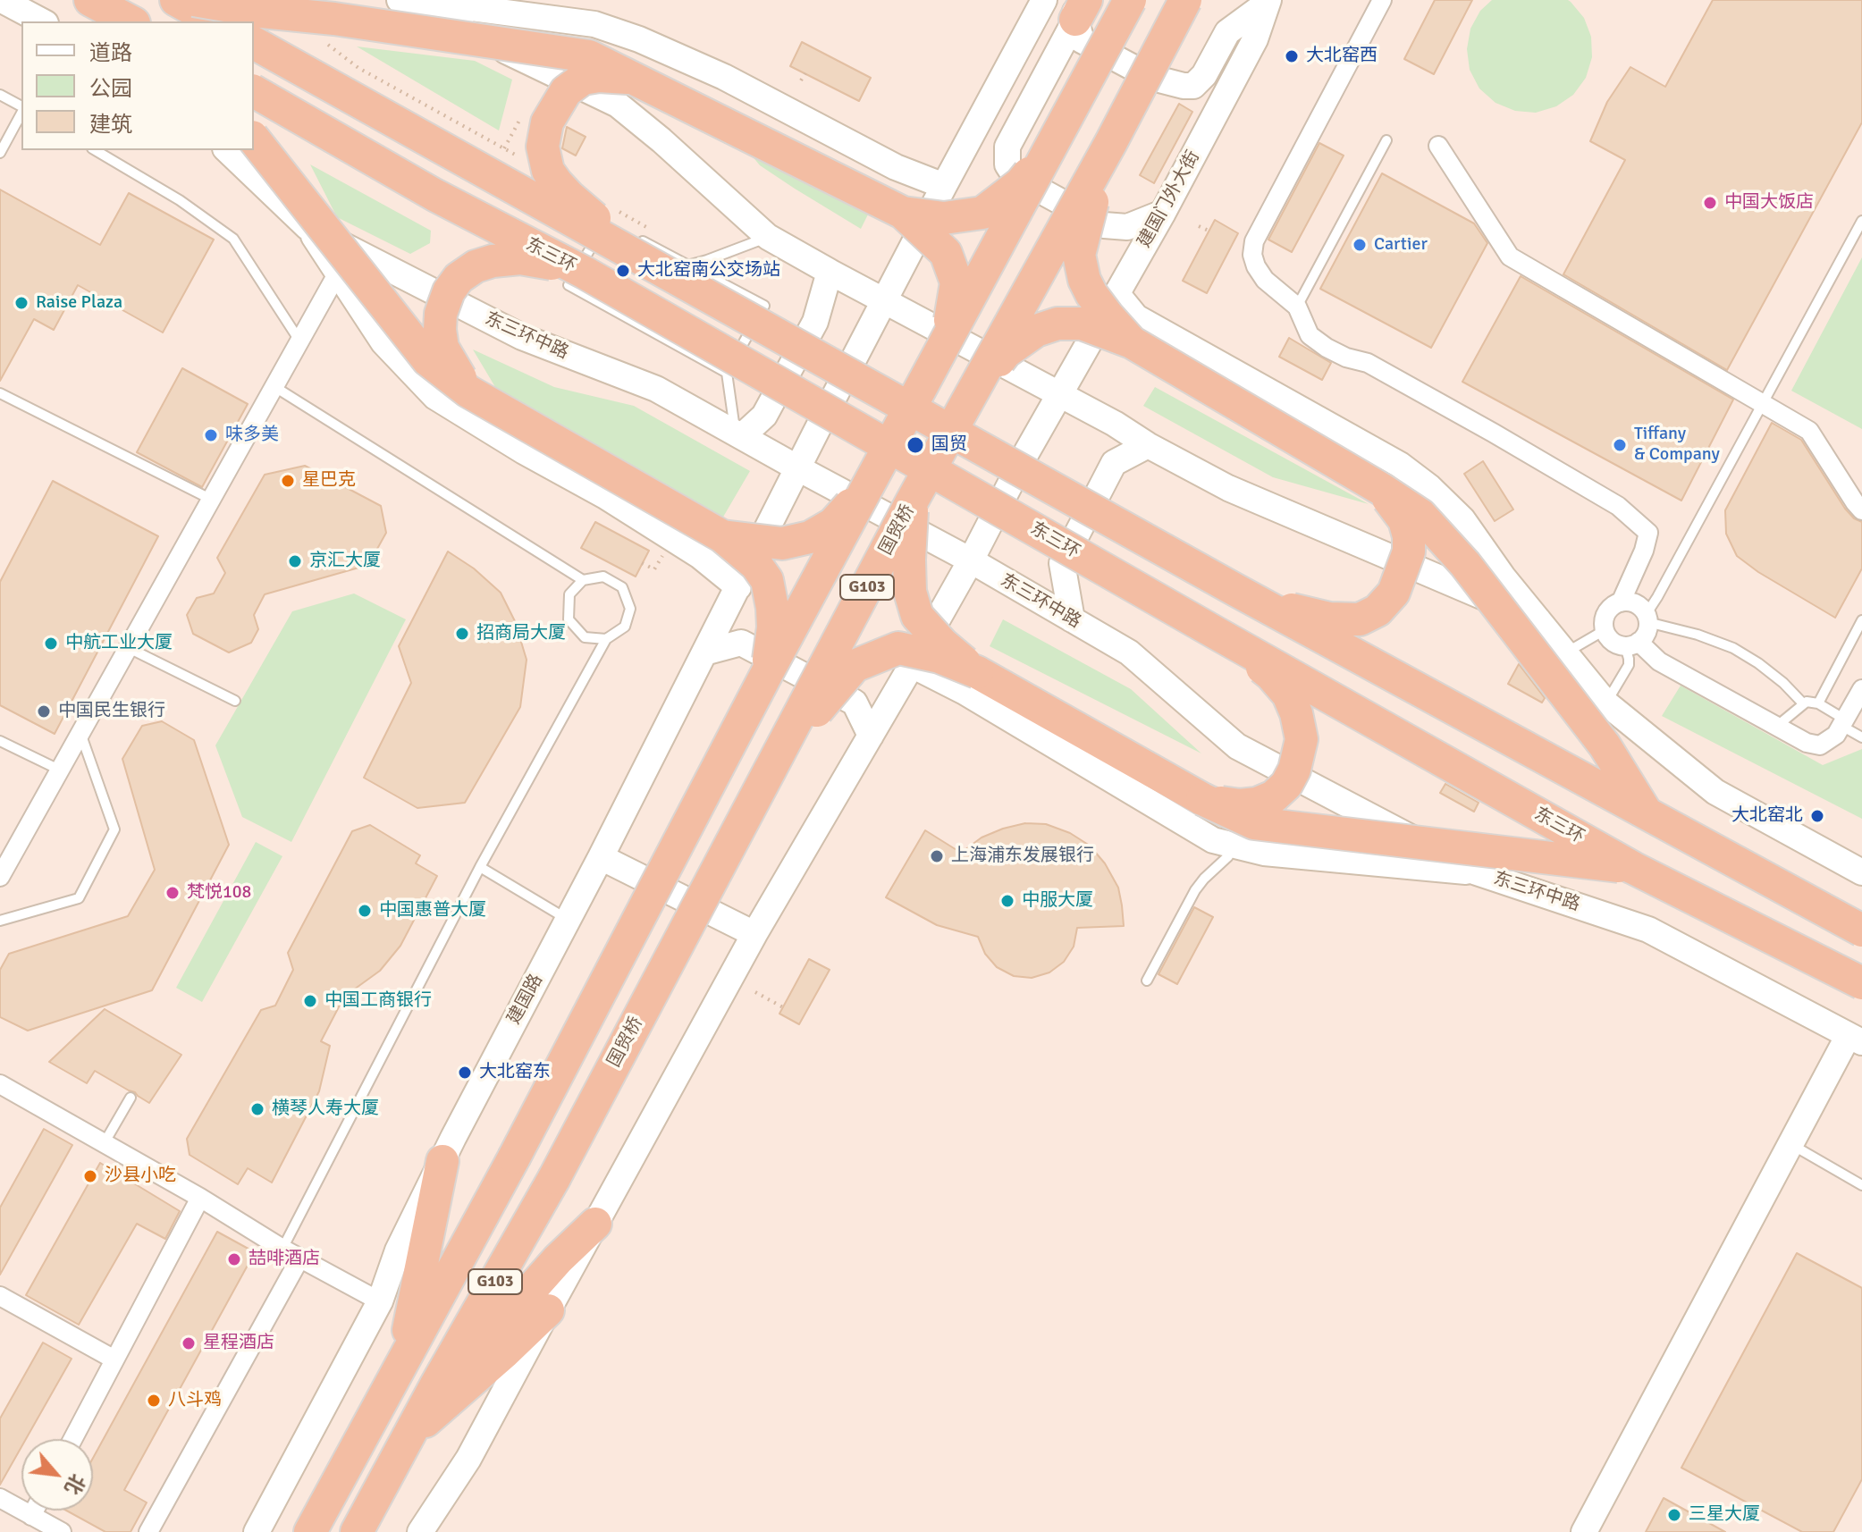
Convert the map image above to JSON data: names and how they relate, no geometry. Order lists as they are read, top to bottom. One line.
{"streets":{"highway":["东三环","国贸桥","G103"],"street":["建国门外大街","东三环中路","建国路"]},"crossings":[["建国门外大街","东三环中路"],["东三环中路","建国路"],["国贸桥","G103"]],"places":["大北窑西","中国大饭店","Cartier","大北窑南公交场站","Raise Plaza","味多美","国贸","Tiffany & Company","星巴克","京汇大厦","招商局大厦","中航工业大厦","中国民生银行","大北窑北","上海浦东发展银行","梵悦108","中服大厦","中国惠普大厦","中国工商银行","大北窑东","横琴人寿大厦","沙县小吃","喆啡酒店","星程酒店","八斗鸡","三星大厦"],"legend":["道路","公园","建筑"],"north":"bottom right"}
